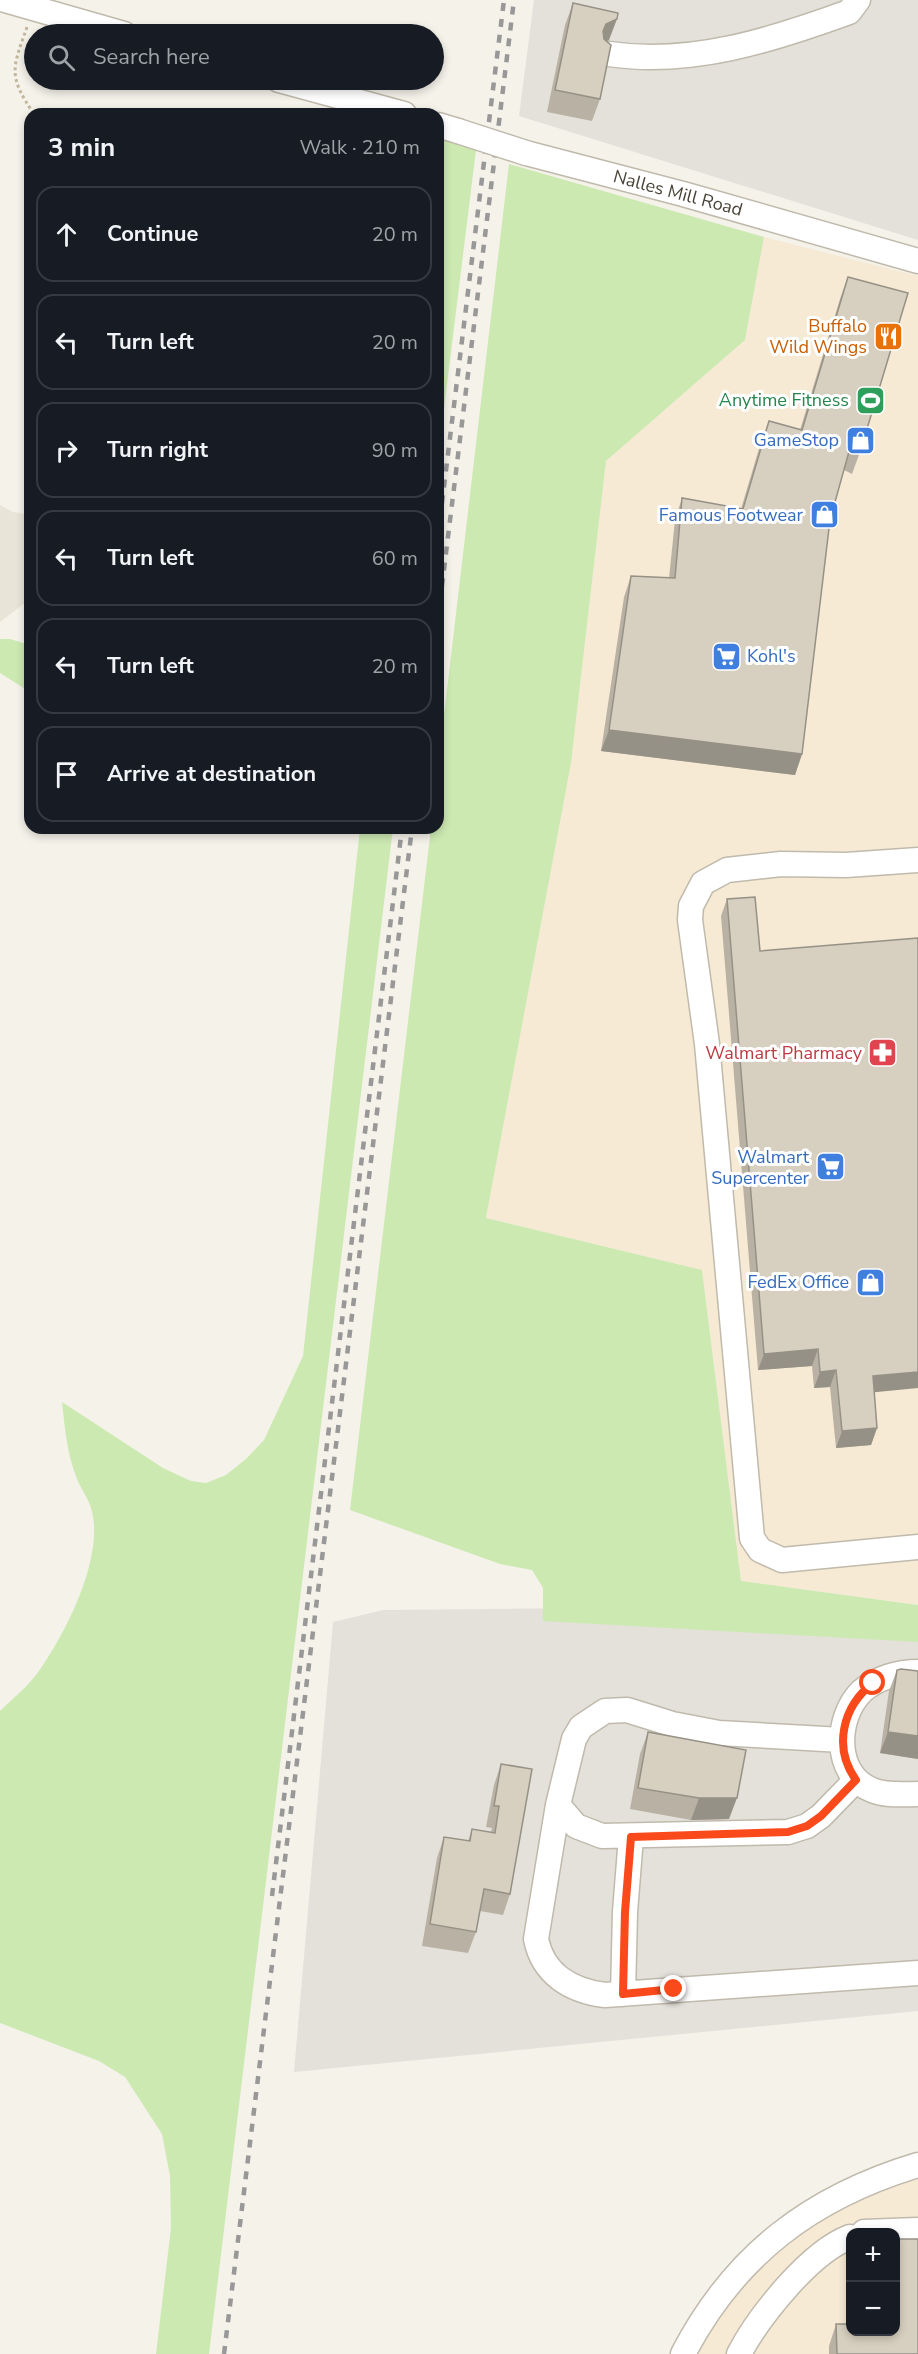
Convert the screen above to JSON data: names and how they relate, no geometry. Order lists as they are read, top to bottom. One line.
{"streets":{"street":["Nalles Mill Road"]},"places":{"restaurant":["Buffalo Wild Wings"],"sports":["Anytime Fitness"],"shop":["GameStop","Famous Footwear","FedEx Office"],"supermarket":["Kohl's","Walmart Supercenter"],"pharmacy":["Walmart Pharmacy"]},"page":{"search":"Search here","heading":["3 min","Walk · 210 m"],"list":[["Continue","20 m"],["Turn left","20 m"],["Turn right","90 m"],["Turn left","60 m"],["Turn left","20 m"],"Arrive at destination"],"map_buttons":["+","−"]}}
